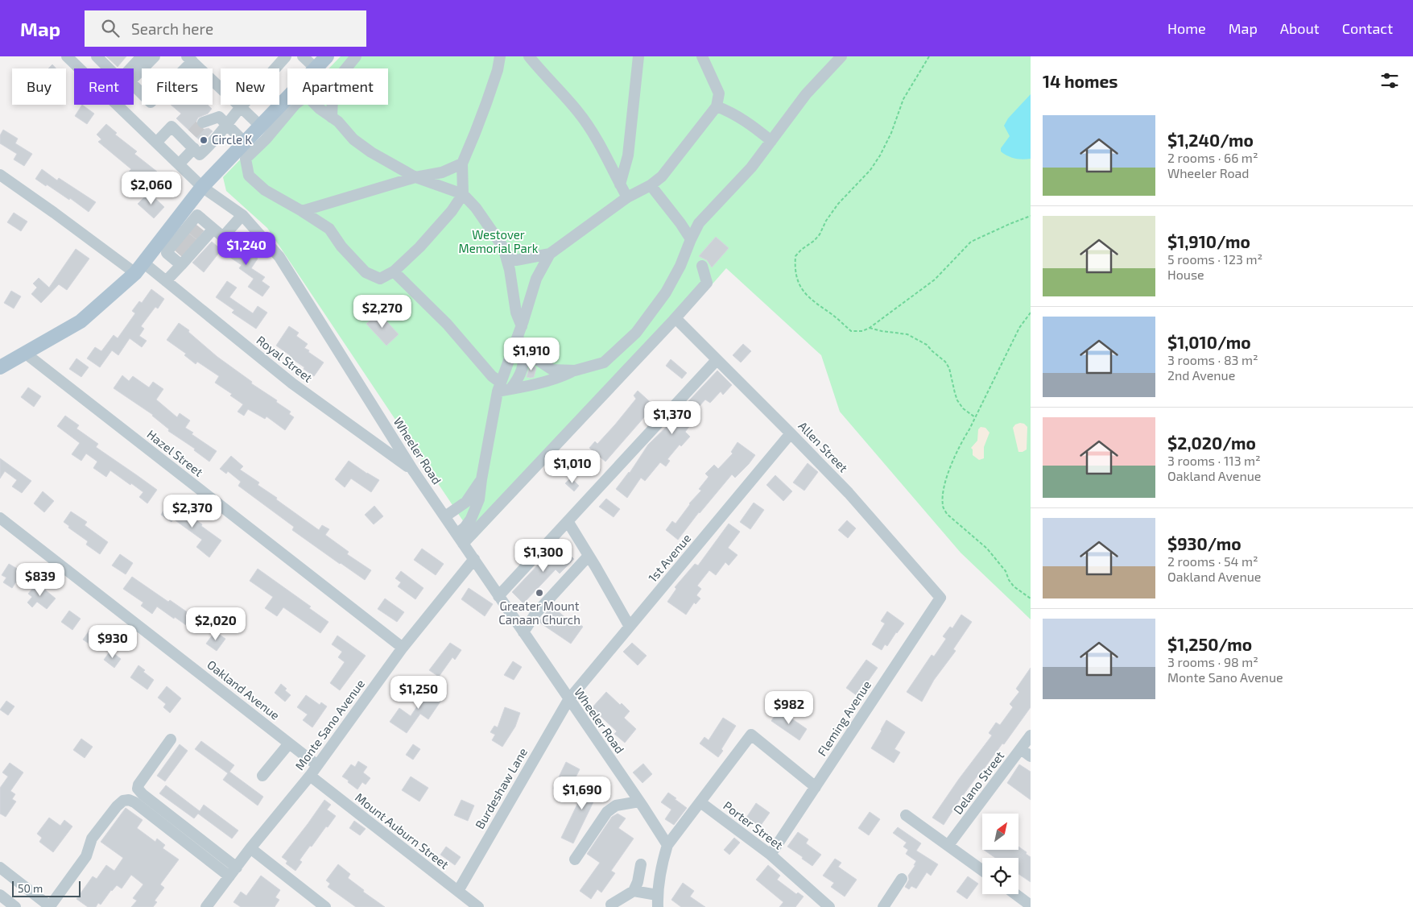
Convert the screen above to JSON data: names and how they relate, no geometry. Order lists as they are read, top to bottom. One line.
{"streets":{"street":["Royal Street","Allen Street","Wheeler Road","Hazel Street","1st Avenue","Oakland Avenue","Fleming Avenue","Monte Sano Avenue","Delano Street","Burdeshaw Lane","Porter Street","Mount Auburn Street"]},"crossings":[["Royal Street","Wheeler Road"],["Allen Street","1st Avenue"],["Allen Street","Fleming Avenue"],["Wheeler Road","1st Avenue"],["Wheeler Road","Monte Sano Avenue"],["Wheeler Road","Burdeshaw Lane"],["Hazel Street","Monte Sano Avenue"],["1st Avenue","Burdeshaw Lane"],["Oakland Avenue","Monte Sano Avenue"],["Fleming Avenue","Porter Street"],["Monte Sano Avenue","Mount Auburn Street"],["Burdeshaw Lane","Mount Auburn Street"]],"parks":["Westover Memorial Park"],"places":["Circle K","Greater Mount Canaan Church"],"scale_bar":"50 m","north":"top right","page":{"header":"Map","search":"Search here","nav":["Home","Map","About","Contact"],"heading":"14 homes","chip":["Buy","Rent","Filters","New","Apartment"],"list":[{"name":"$1,240/mo","note":"2 rooms · 66 m² · Wheeler Road"},{"name":"$1,910/mo","note":"5 rooms · 123 m² · House"},{"name":"$1,010/mo","note":"3 rooms · 83 m² · 2nd Avenue"},{"name":"$2,020/mo","note":"3 rooms · 113 m² · Oakland Avenue"},{"name":"$930/mo","note":"2 rooms · 54 m² · Oakland Avenue"},{"name":"$1,250/mo","note":"3 rooms · 98 m² · Monte Sano Avenue"}],"price":["$2,060","$1,240","$2,270","$1,910","$1,370","$1,010","$2,370","$1,300","$839","$2,020","$930","$1,250","$982","$1,690"],"scale":"50 m"}}
